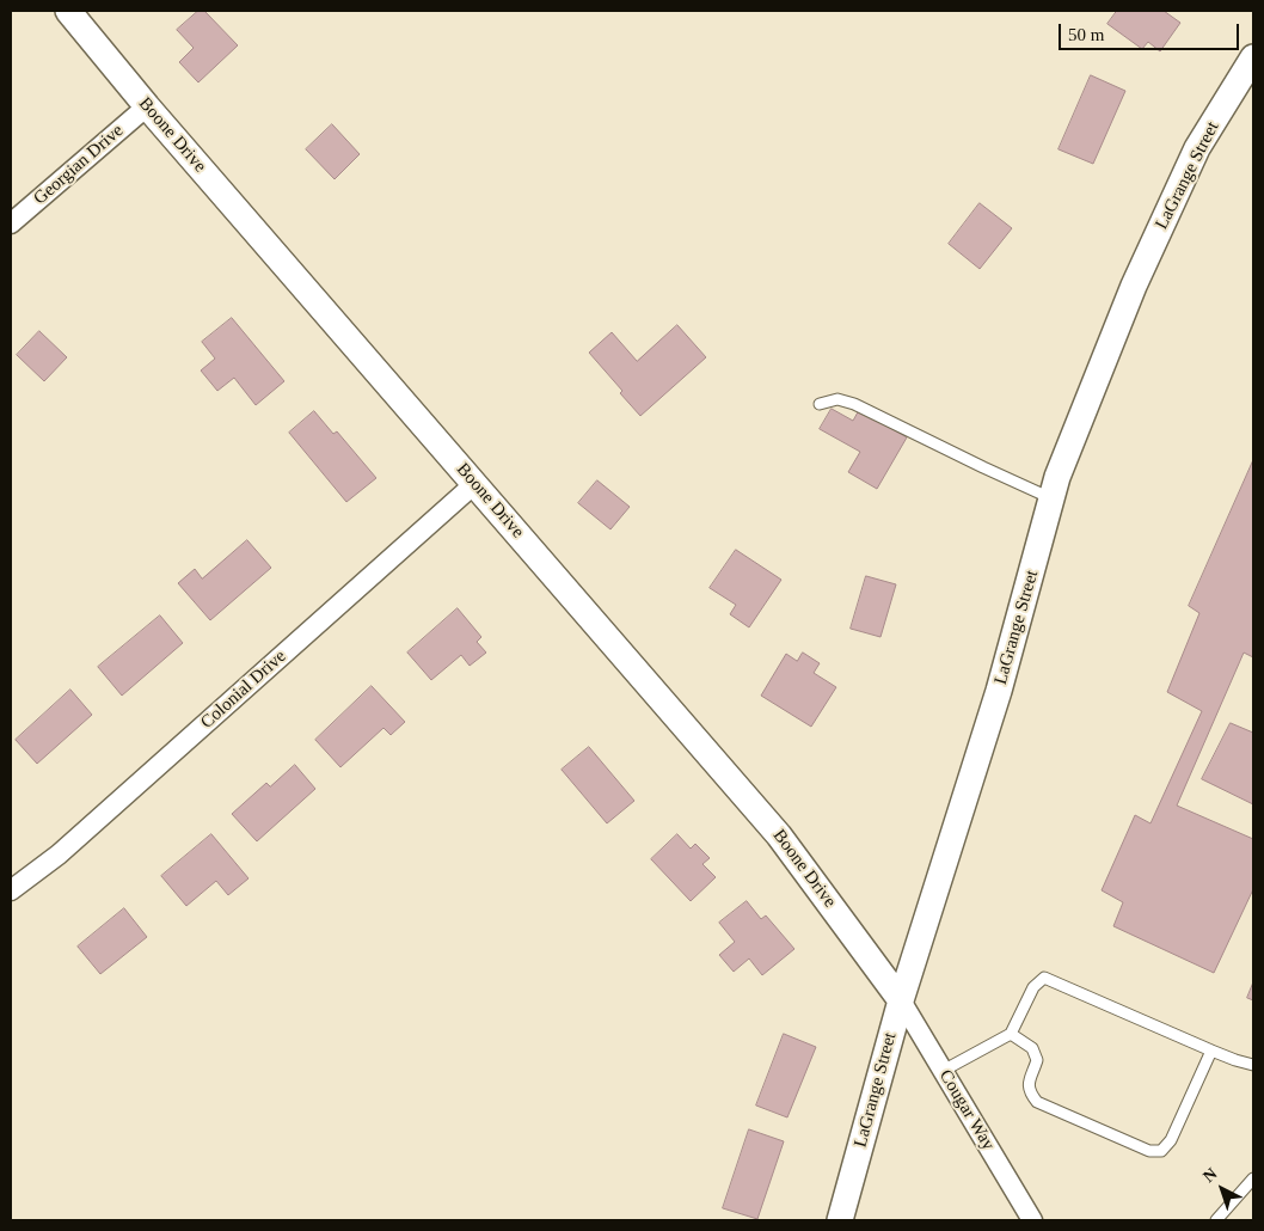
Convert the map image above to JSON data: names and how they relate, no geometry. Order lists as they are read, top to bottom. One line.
{"streets":{"street":["Boone Drive","Georgian Drive","LaGrange Street","Colonial Drive","Cougar Way"]},"crossings":[["Boone Drive","Georgian Drive"],["Boone Drive","LaGrange Street"],["Boone Drive","Colonial Drive"],["Boone Drive","Cougar Way"],["LaGrange Street","Cougar Way"]],"scale_bar":"50 m","north":"top left"}
